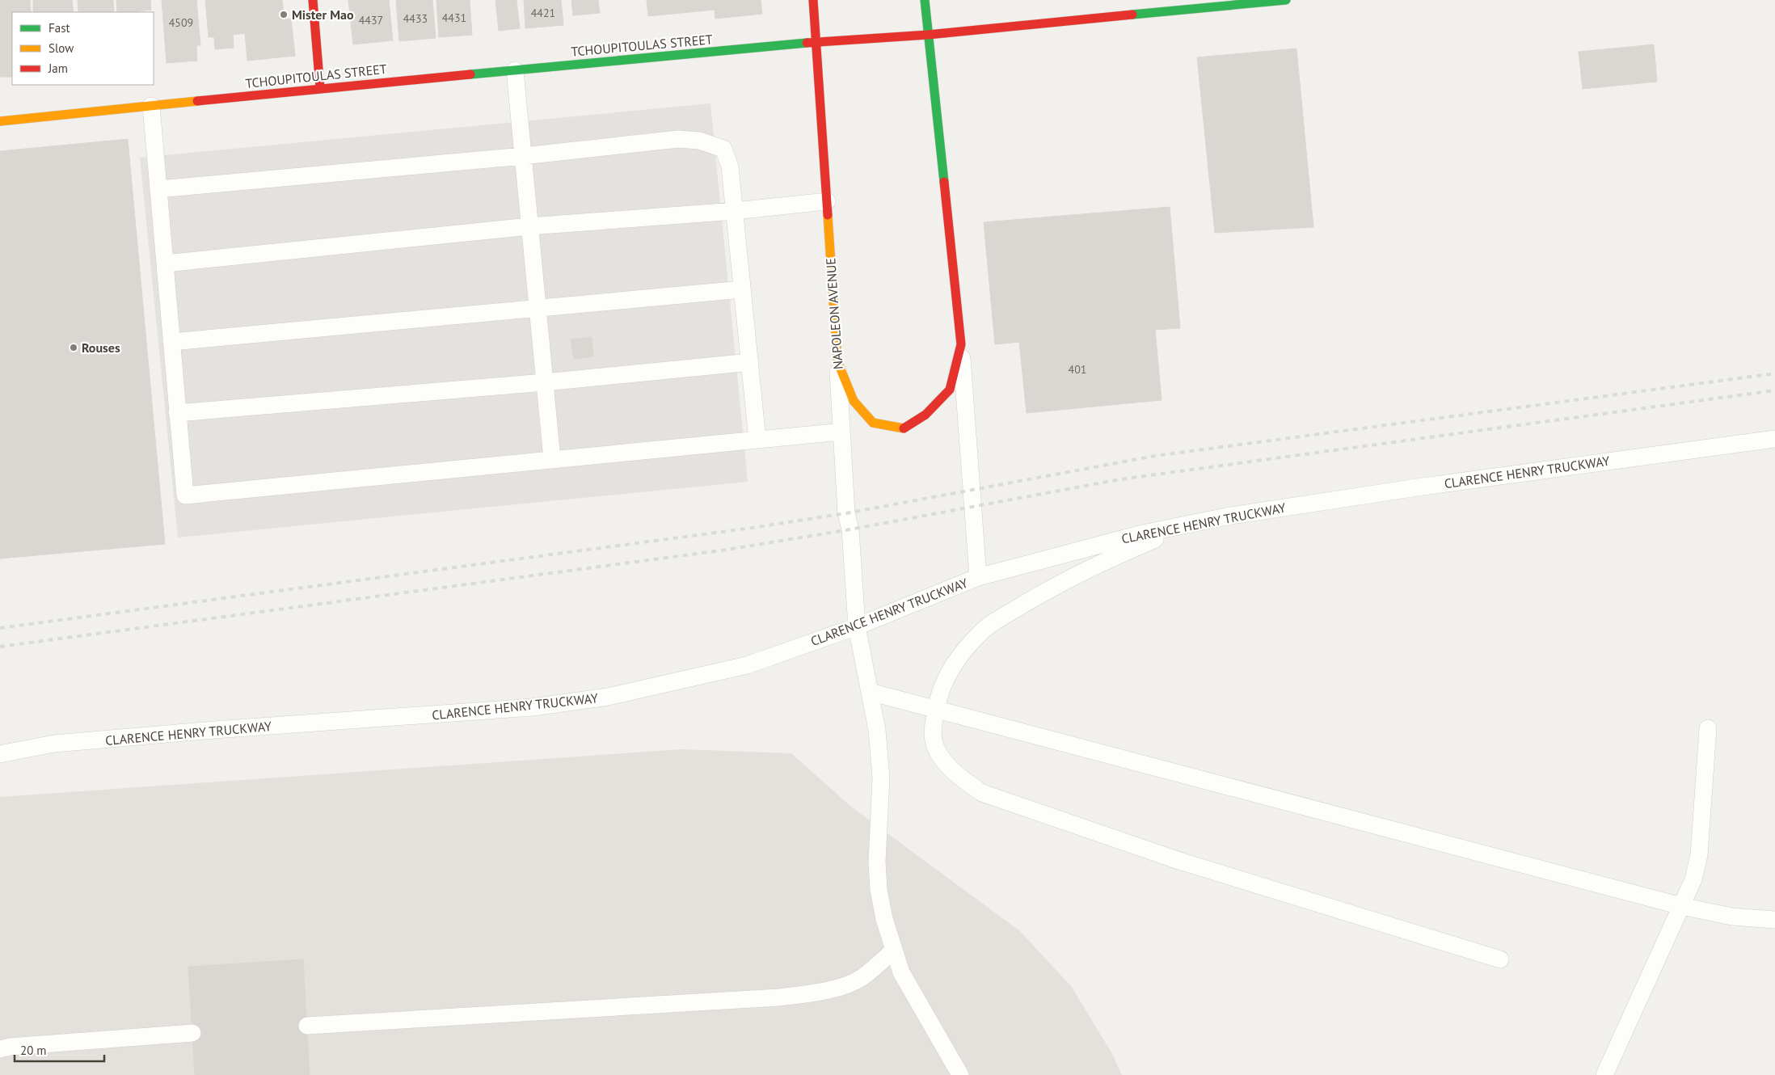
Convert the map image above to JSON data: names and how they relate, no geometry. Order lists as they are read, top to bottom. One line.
{"streets":{"street":["TCHOUPITOULAS STREET","NAPOLEON AVENUE"],"lane":["CLARENCE HENRY TRUCKWAY"]},"crossings":[["TCHOUPITOULAS STREET","NAPOLEON AVENUE"],["NAPOLEON AVENUE","CLARENCE HENRY TRUCKWAY"]],"places":["Mister Mao","Rouses"],"house_numbers":["4421","4431","4433","4437","4509","401"],"legend":["Fast","Slow","Jam"],"scale_bar":"20 m"}
